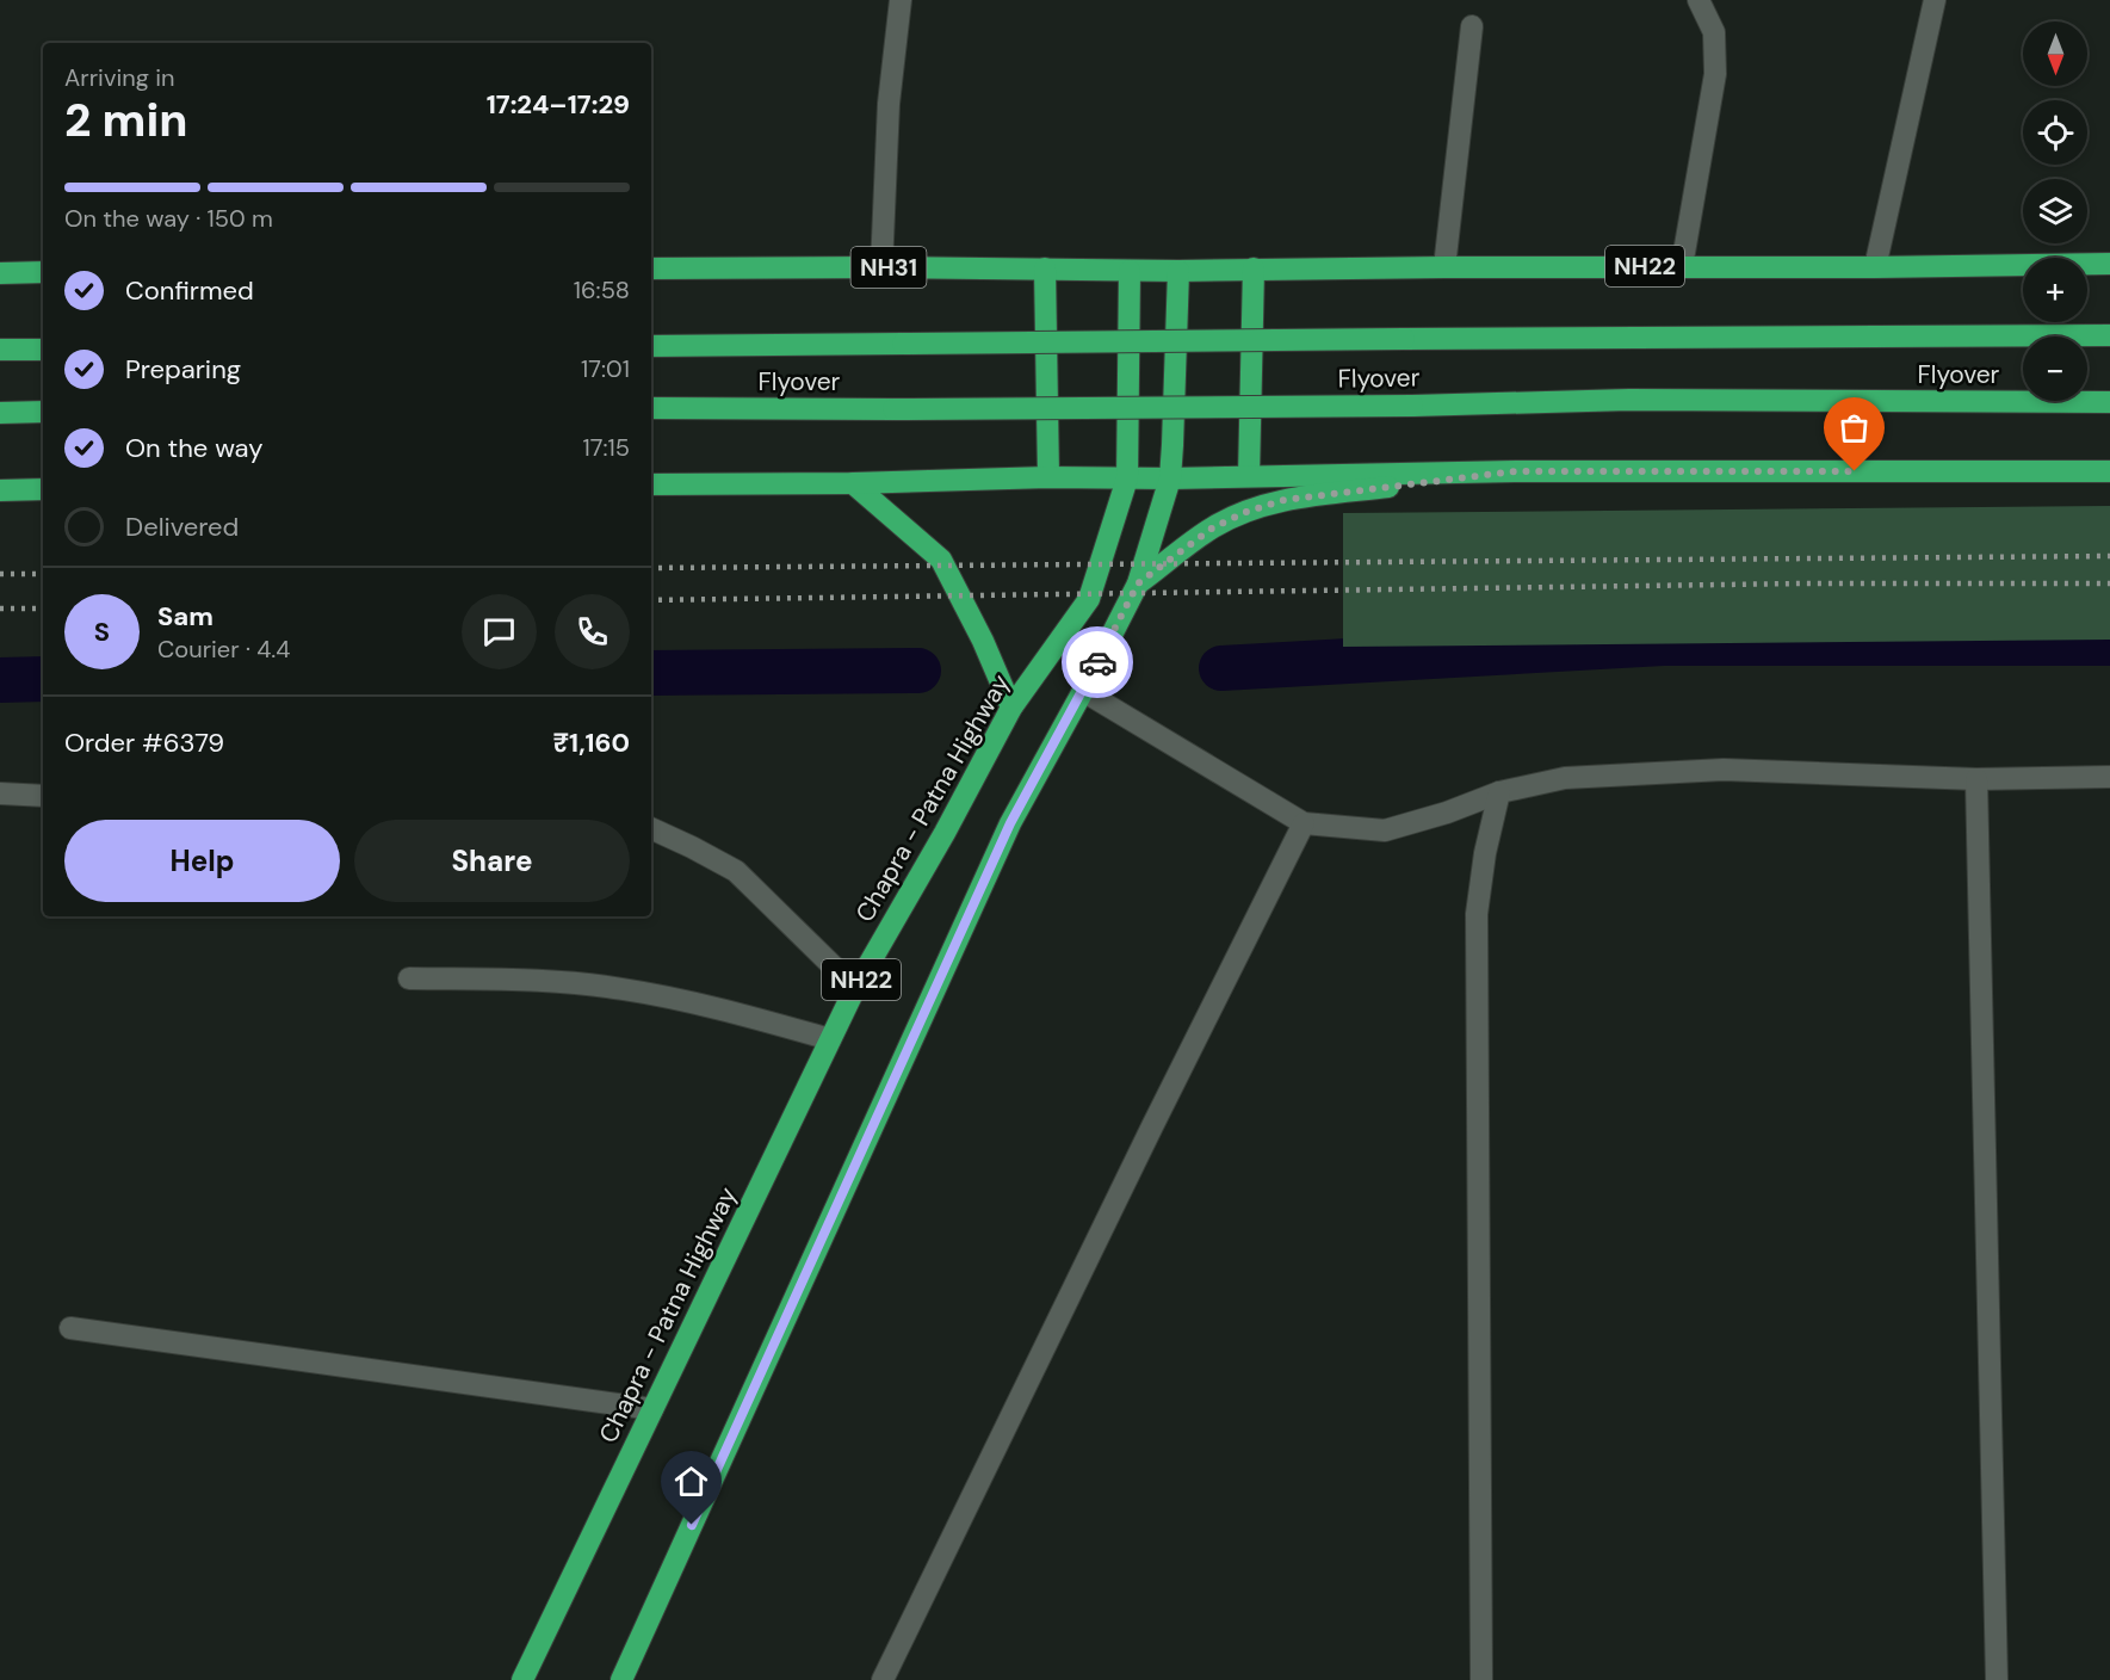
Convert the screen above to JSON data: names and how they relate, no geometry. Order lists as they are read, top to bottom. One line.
{"streets":{"highway":["NH22","NH31","Flyover","Chapra - Patna Highway"]},"crossings":[["NH22","NH31"],["NH31","Chapra - Patna Highway"]],"north":"bottom","page":{"map_buttons":["+","−"],"heading":["2 min","Arriving in","17:24–17:29"],"panel":["Sam","Courier · 4.4","Order #6379","₹1,160"],"bar":"On the way · 150 m","list":[["Confirmed","16:58"],["Preparing","17:01"],["On the way","17:15"],"Delivered"],"round":"S","buttons":["Help","Share"]}}
